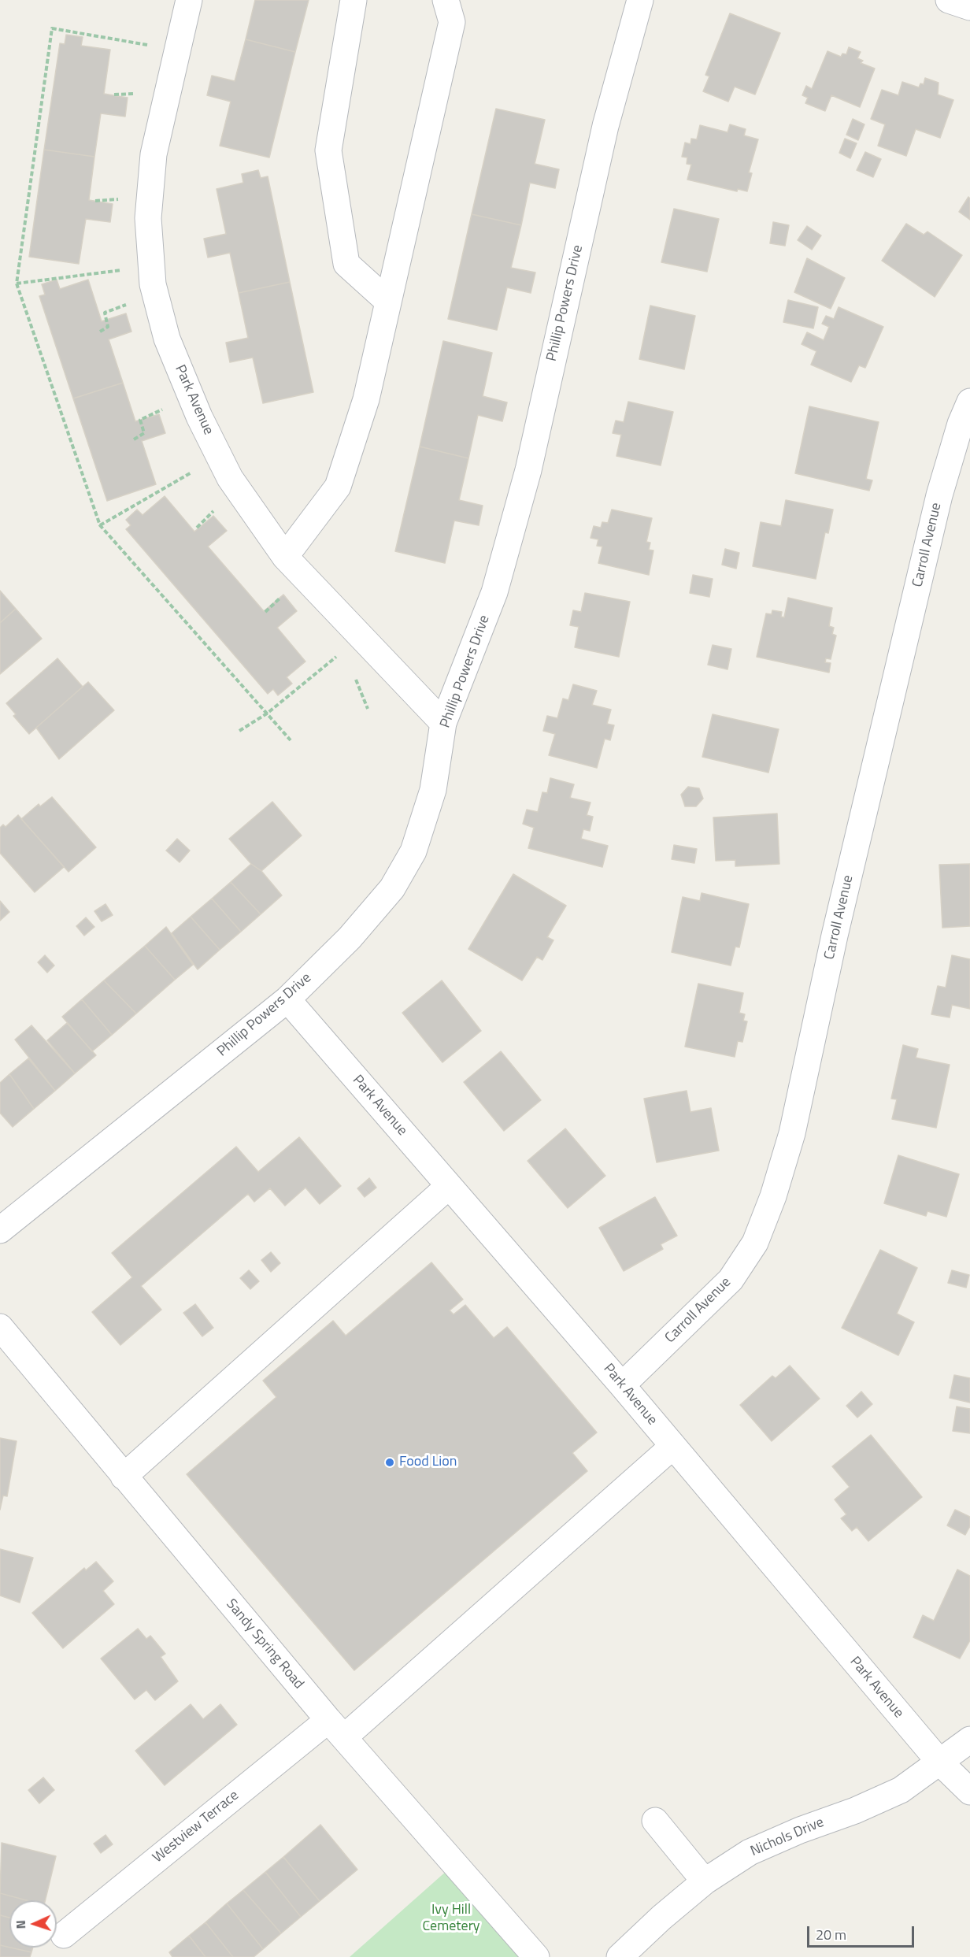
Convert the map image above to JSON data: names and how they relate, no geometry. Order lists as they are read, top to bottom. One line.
{"streets":{"street":["Phillip Powers Drive","Park Avenue","Carroll Avenue","Sandy Spring Road","Westview Terrace","Nichols Drive"]},"crossings":[["Phillip Powers Drive","Park Avenue"],["Park Avenue","Carroll Avenue"],["Park Avenue","Westview Terrace"],["Park Avenue","Nichols Drive"],["Sandy Spring Road","Westview Terrace"]],"parks":["Ivy Hill Cemetery"],"places":["Food Lion"],"scale_bar":"20 m","north":"left"}
